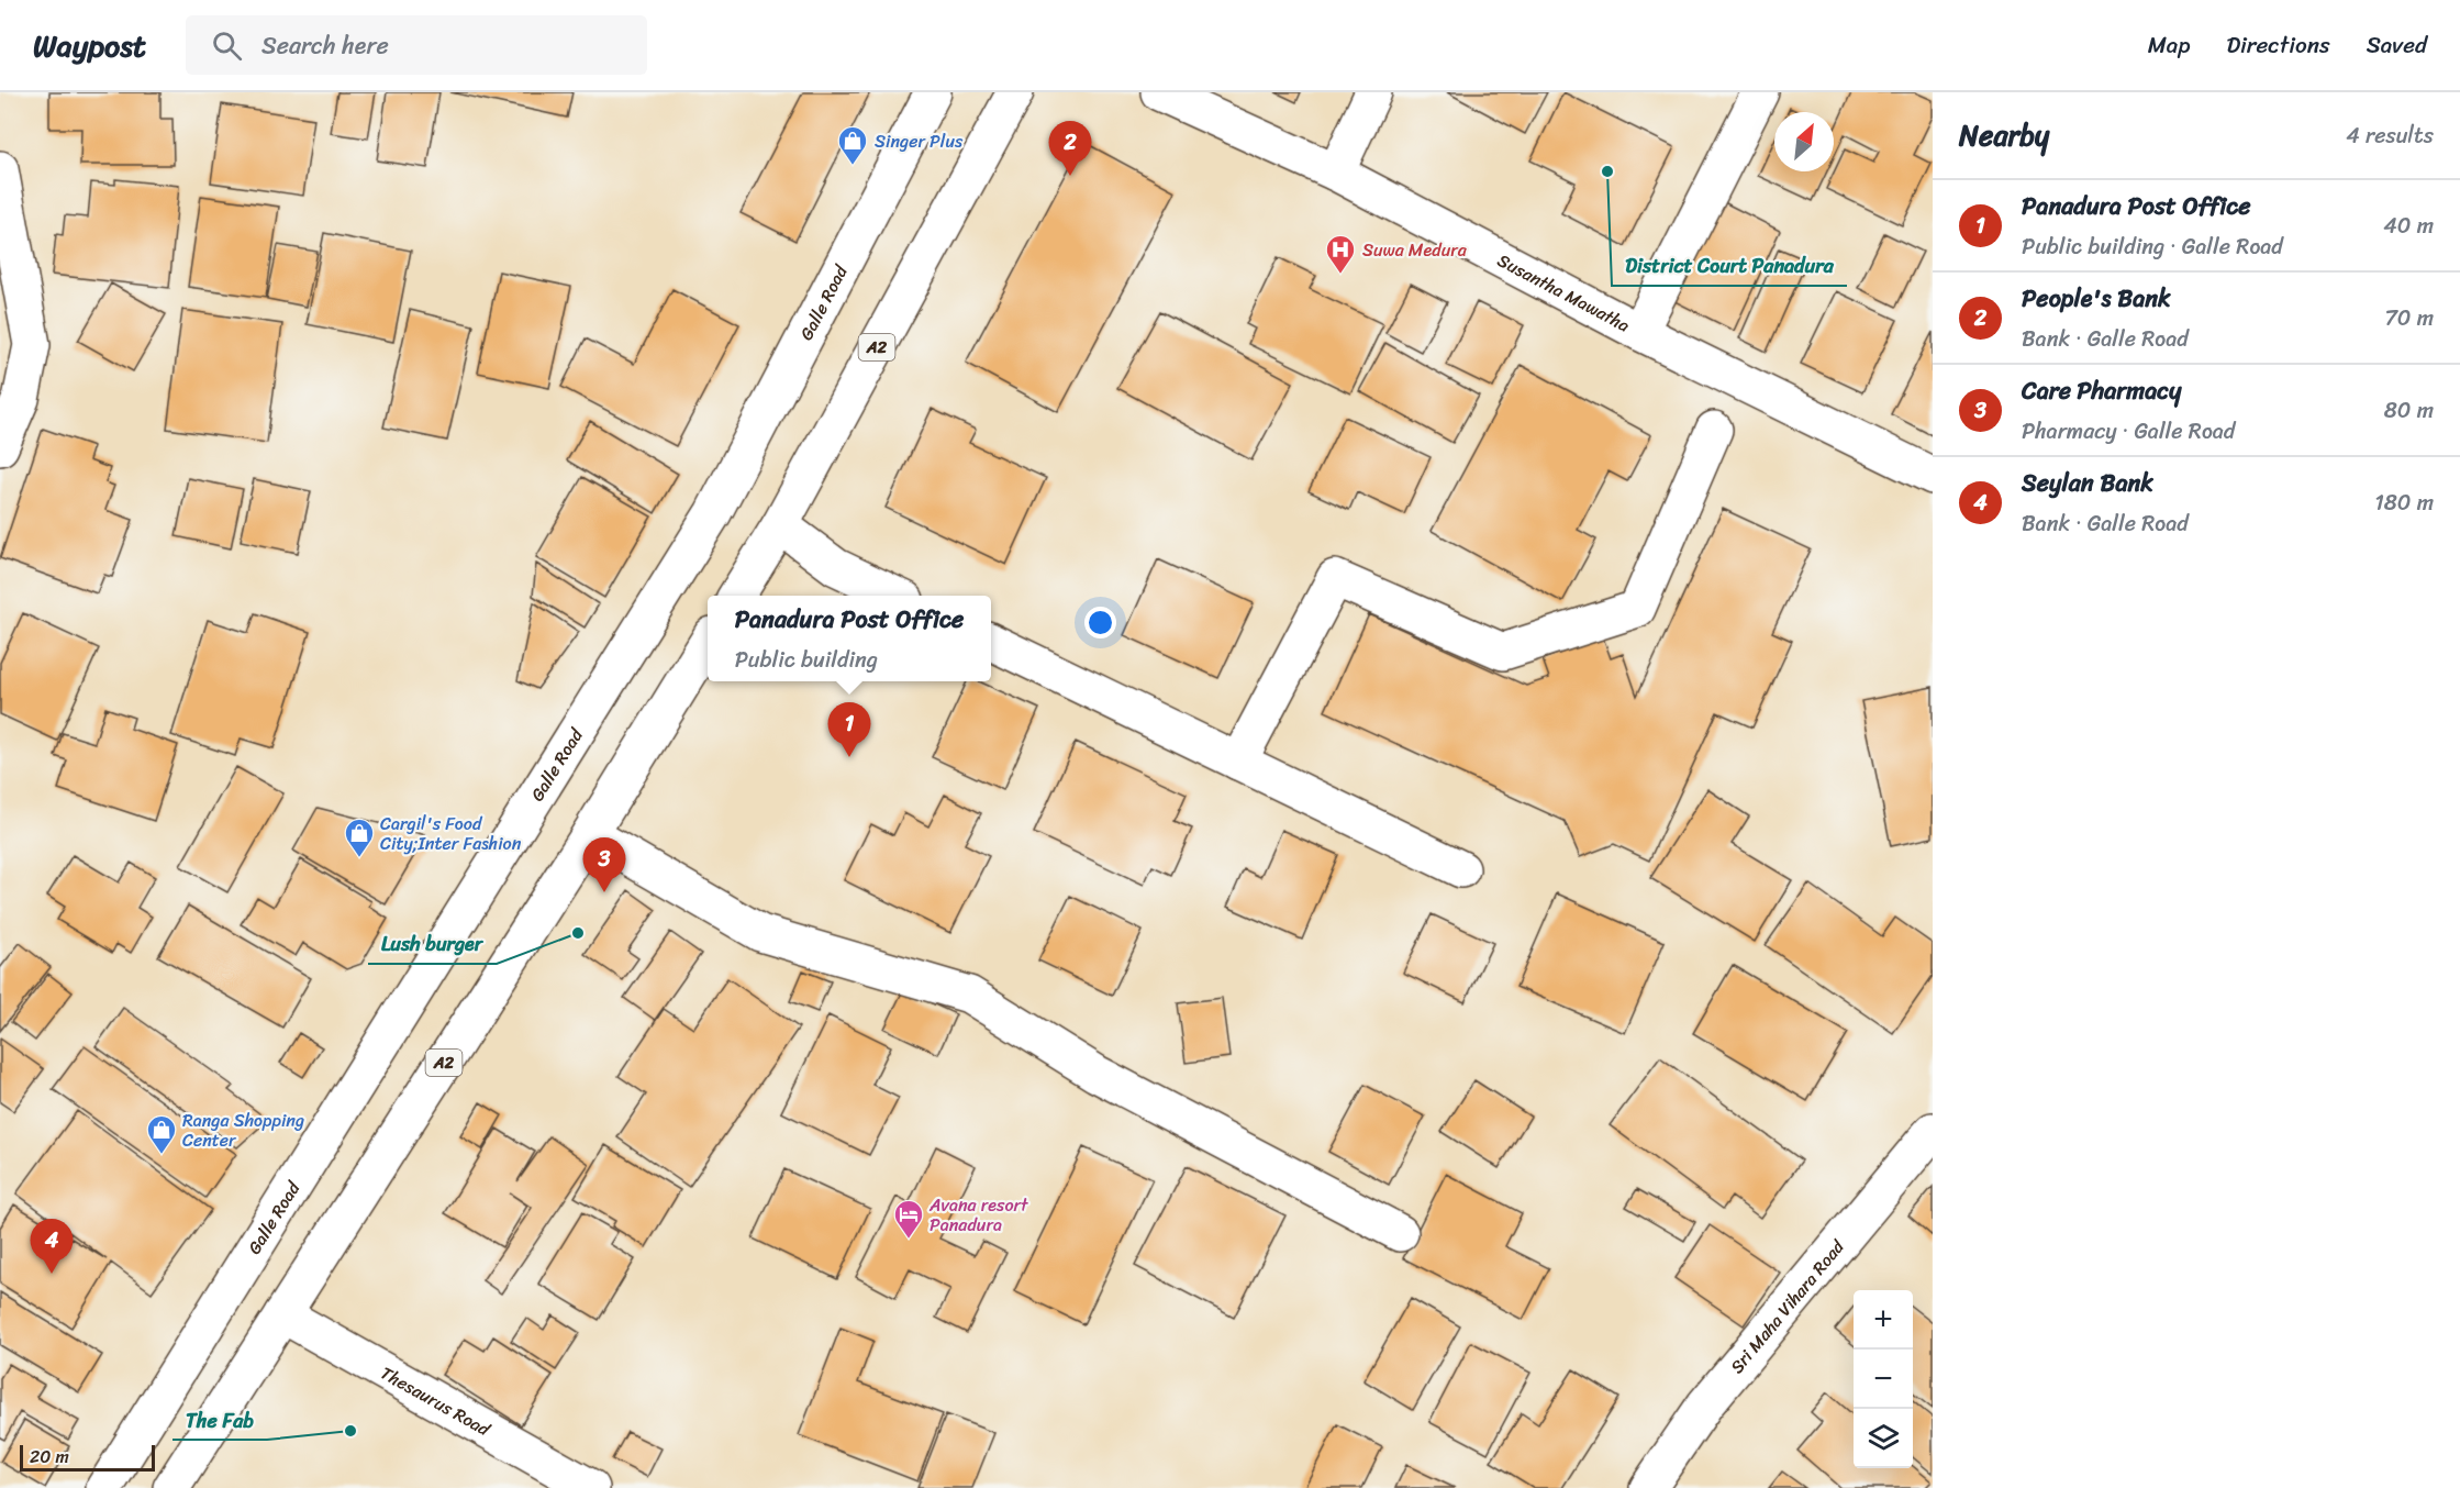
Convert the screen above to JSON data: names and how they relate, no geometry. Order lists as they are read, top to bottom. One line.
{"streets":{"main road":["Susantha Mawatha","Galle Road","A2","Sri Maha Vihara Road","Thesaurus Road"]},"crossings":[["A2","Thesaurus Road"]],"places":{"shop":["Singer Plus","Cargil's Food City;Inter Fashion","Ranga Shopping Center"],"other":["District Court Panadura","Lush burger","The Fab"],"hospital":["Suwa Medura"],"hotel":["Avana resort Panadura"]},"scale_bar":"20 m","north":"top right","page":{"header":"Waypost","search":"Search here","nav":["Map","Directions","Saved"],"heading":["Nearby","4 results"],"pins":["2","1","3","4"],"list":[{"mark":"1","name":"Panadura Post Office","note":"Public building · Galle Road","value":"40 m"},{"mark":"2","name":"People's Bank","note":"Bank · Galle Road","value":"70 m"},{"mark":"3","name":"Care Pharmacy","note":"Pharmacy · Galle Road","value":"80 m"},{"mark":"4","name":"Seylan Bank","note":"Bank · Galle Road","value":"180 m"}],"popup":["Panadura Post Office","Public building"],"map_buttons":["+","−"],"scale":"20 m"}}
